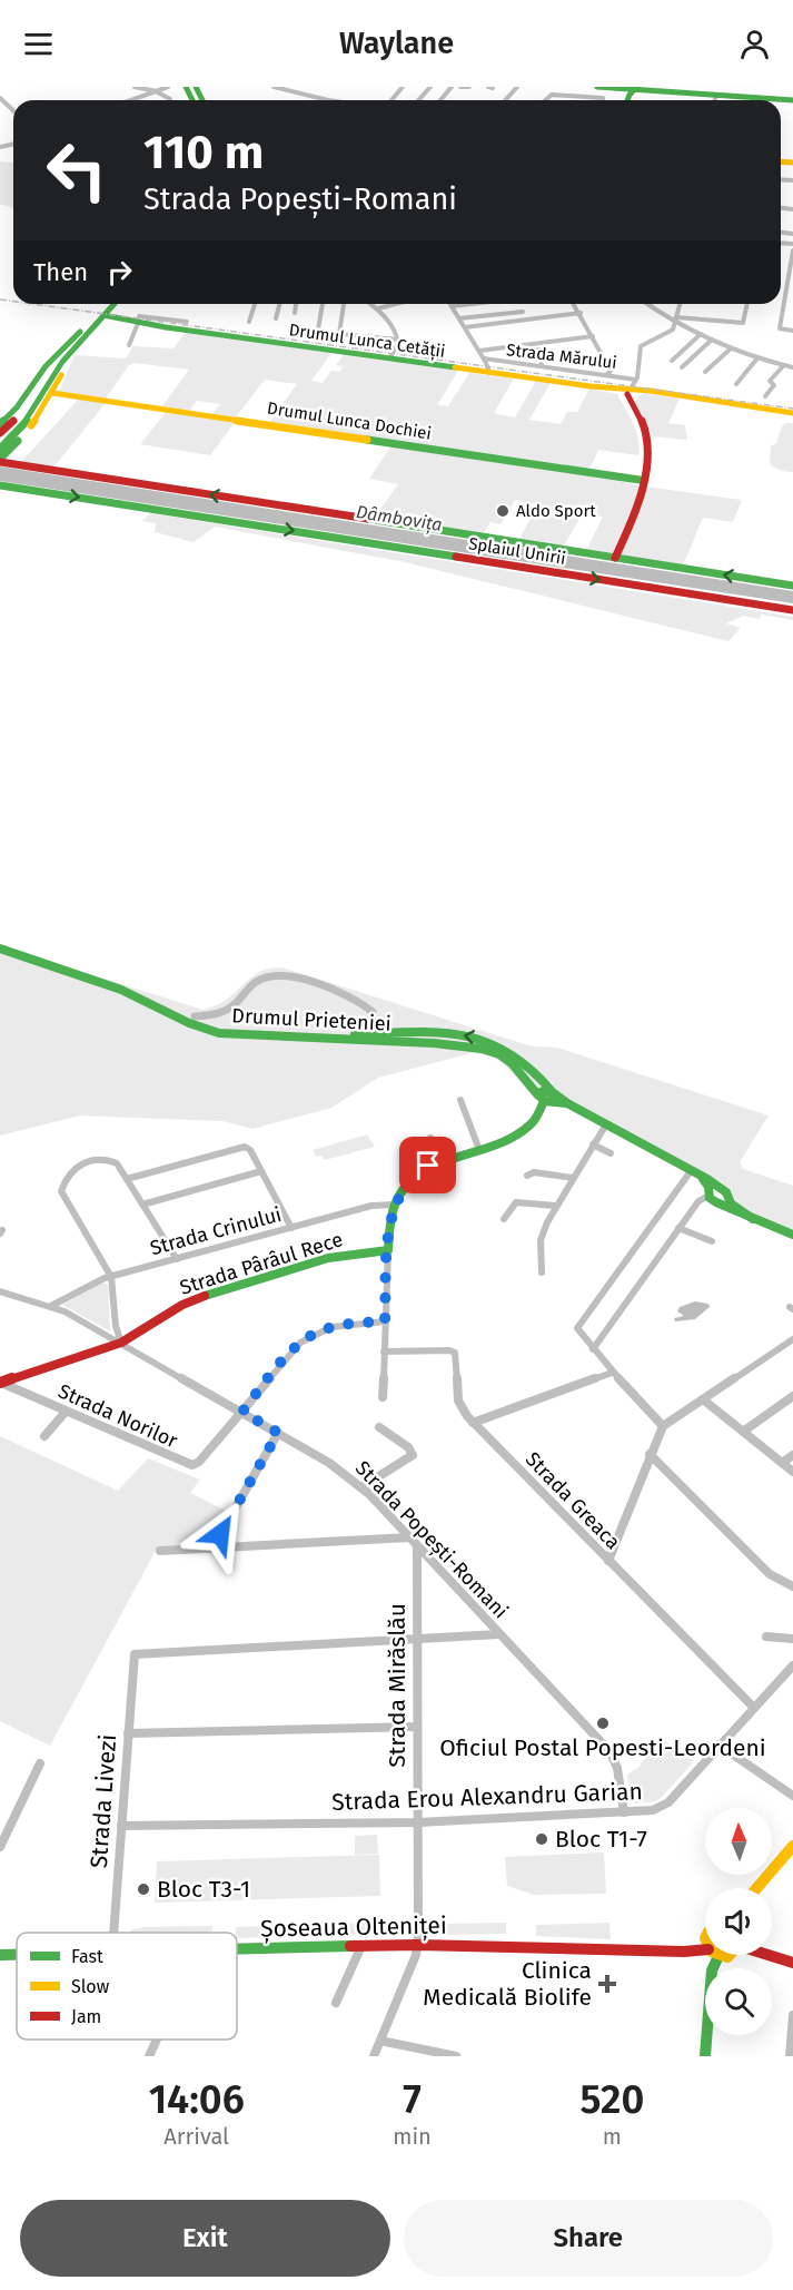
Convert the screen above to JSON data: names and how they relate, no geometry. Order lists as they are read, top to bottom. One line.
{"streets":{"main road":["Drumul Lunca Cetății","Drumul Lunca Dochiei","Splaiul Unirii","Drumul Prieteniei","Strada Pârâul Rece","Șoseaua Olteniței"],"street":["Strada Mărului","Strada Crinului","Strada Norilor","Strada Greaca","Strada Popești-Romani","Strada Mirăslău","Strada Erou Alexandru Garian","Strada Livezi"]},"crossings":[["Drumul Lunca Cetății","Strada Mărului"],["Strada Crinului","Strada Popești-Romani"],["Strada Pârâul Rece","Strada Norilor"],["Strada Pârâul Rece","Strada Popești-Romani"],["Strada Norilor","Strada Popești-Romani"],["Strada Greaca","Strada Erou Alexandru Garian"],["Strada Popești-Romani","Strada Mirăslău"],["Strada Popești-Romani","Strada Erou Alexandru Garian"],["Strada Mirăslău","Strada Erou Alexandru Garian"],["Strada Mirăslău","Strada Livezi"],["Strada Mirăslău","Șoseaua Olteniței"],["Strada Erou Alexandru Garian","Strada Livezi"]],"water":["Dâmbovița"],"places":{"other":["Aldo Sport","Oficiul Postal Popesti-Leordeni","Bloc T1-7","Bloc T3-1"],"health":["Clinica Medicală Biolife"]},"legend":["Fast","Slow","Jam"],"north":"top","page":{"header":"Waylane","turn":["110 m","Strada Popești-Romani"],"then":"Then","eta":["14:06","Arrival","7","min","520","m"],"buttons":["Exit","Share"]}}
